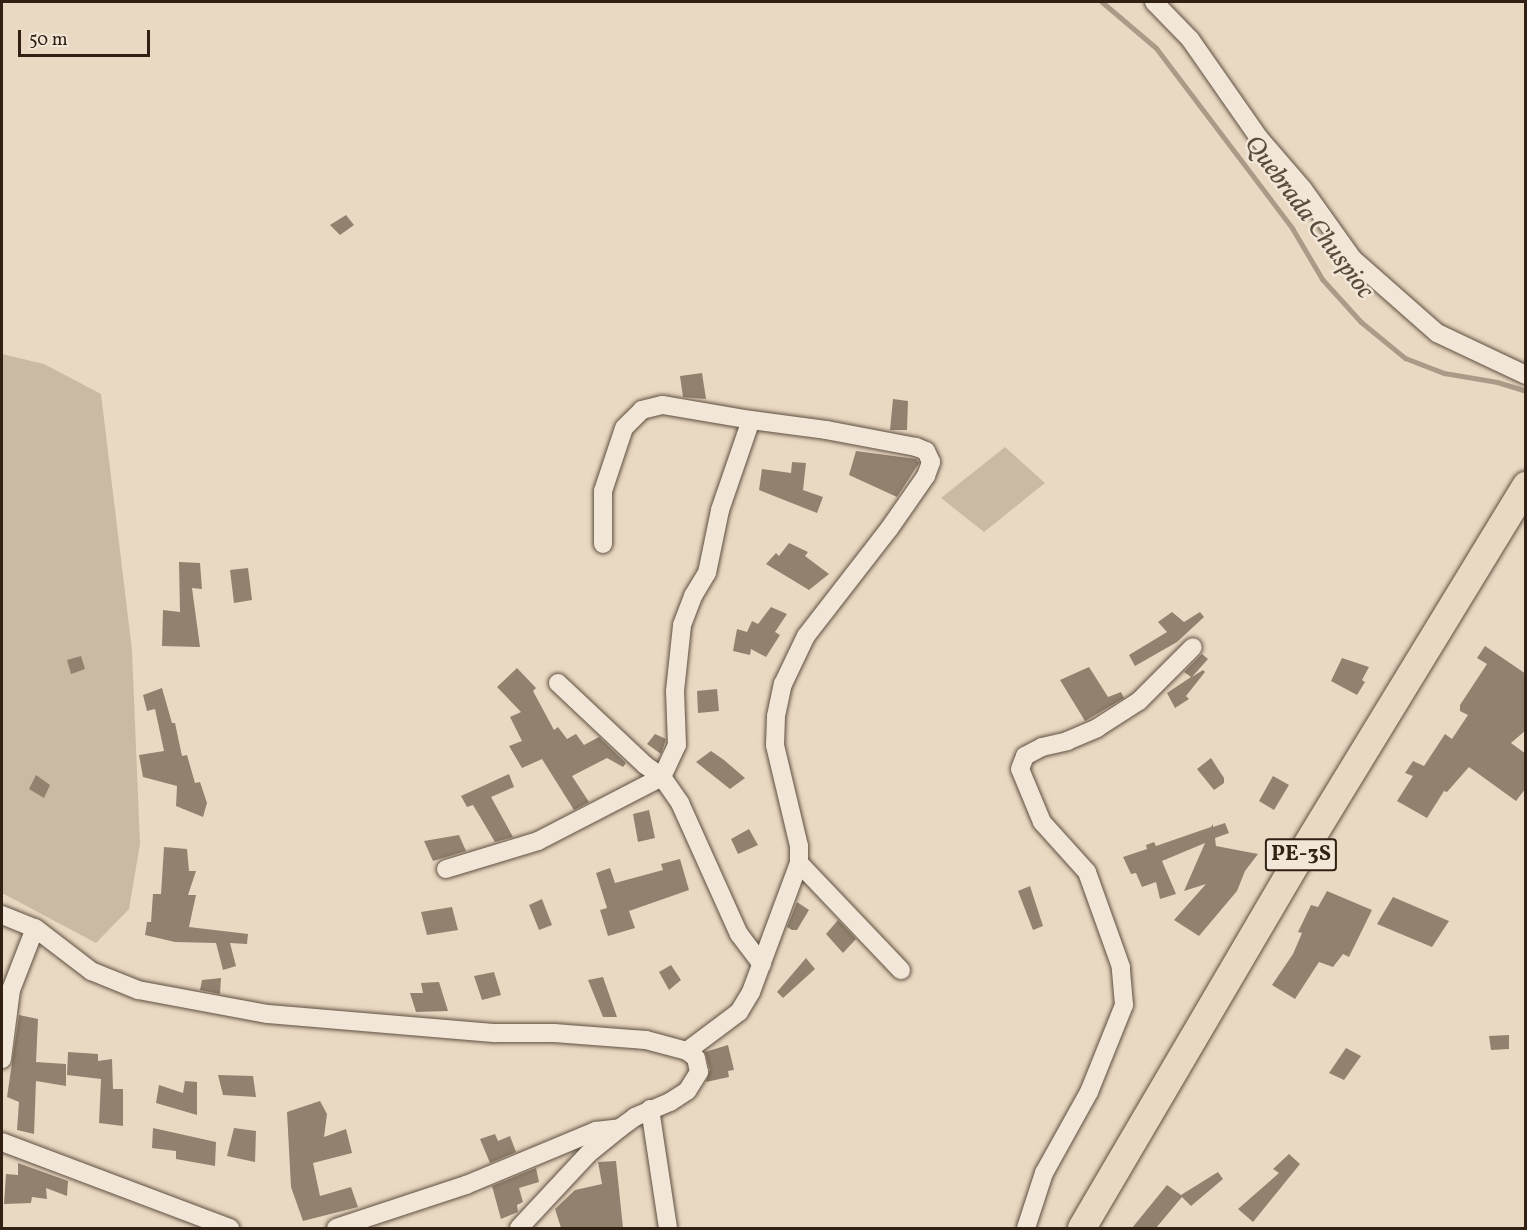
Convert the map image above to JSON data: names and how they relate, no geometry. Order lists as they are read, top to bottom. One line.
{"streets":{"highway":["PE-3S"]},"water":["Quebrada Chuspioc"],"scale_bar":"50 m"}
